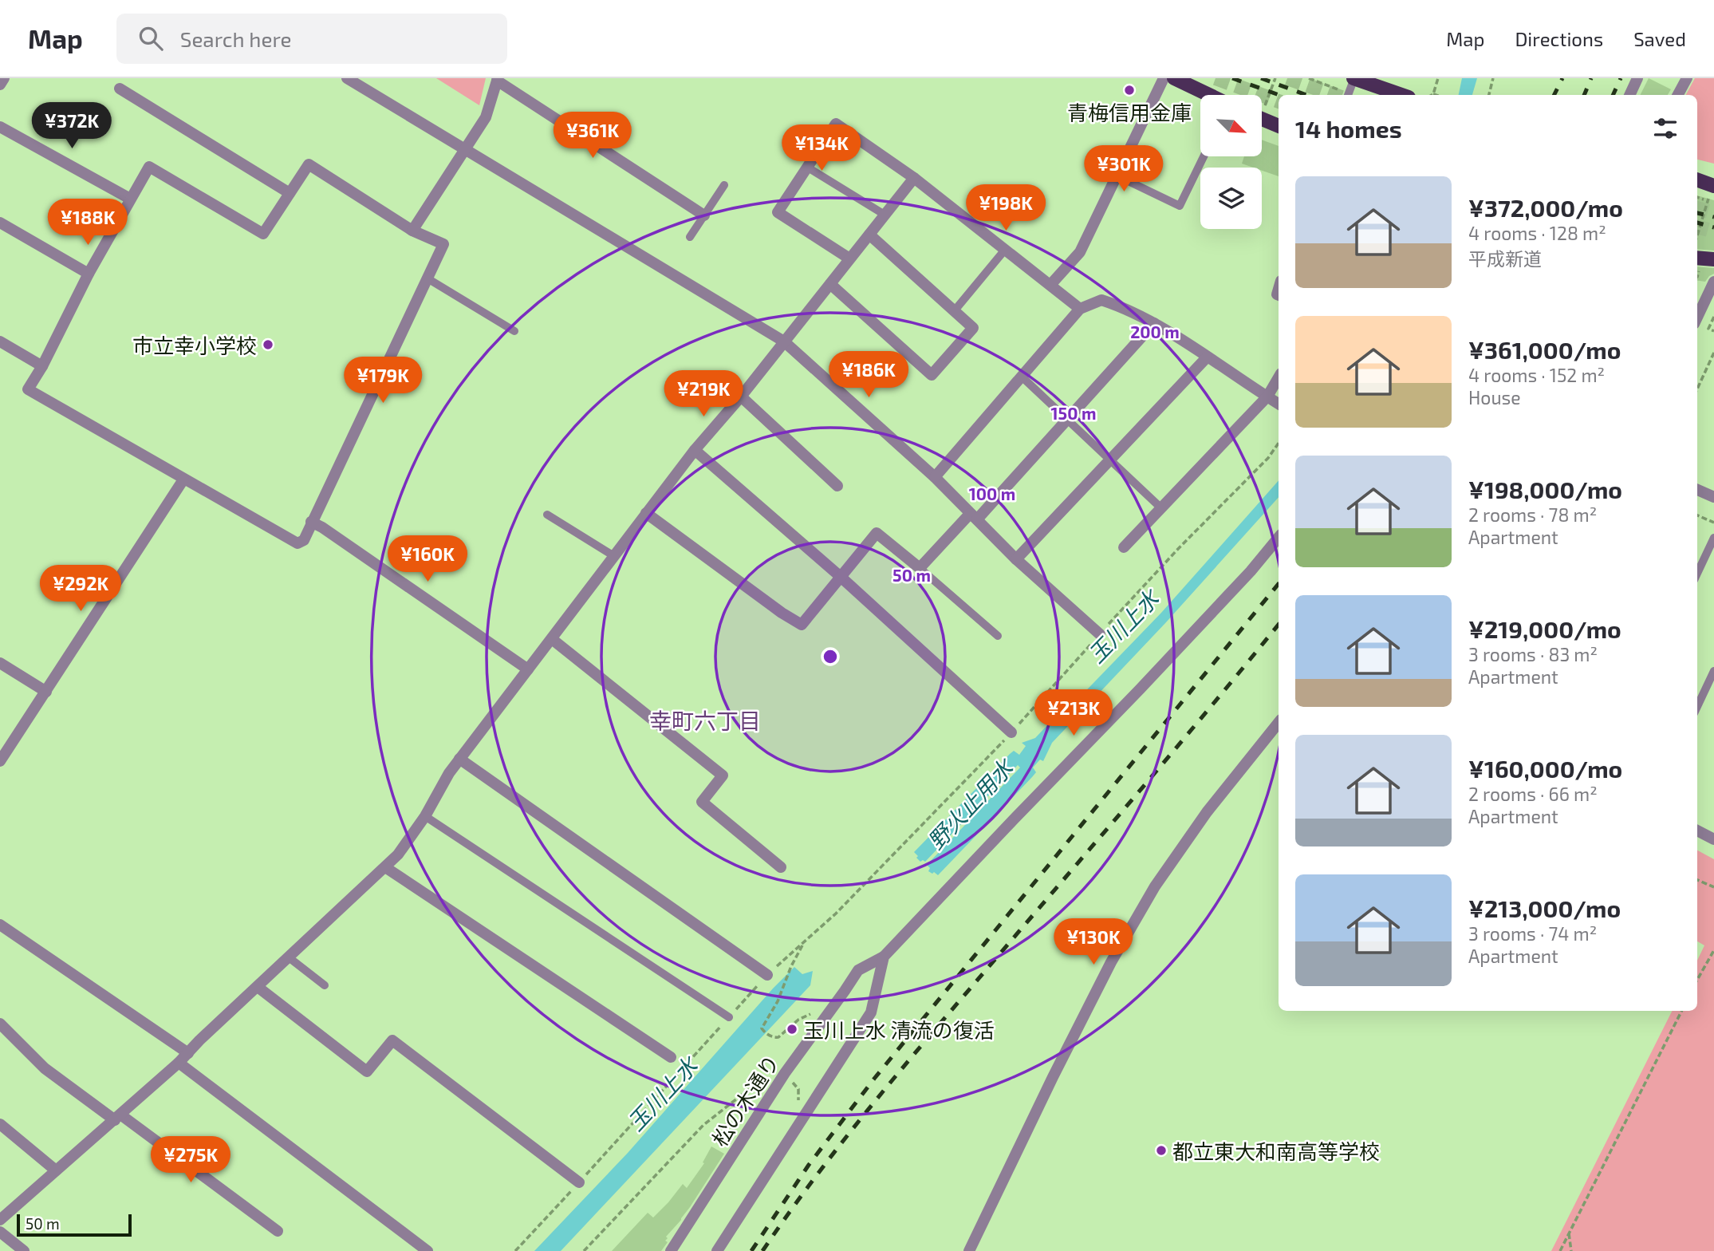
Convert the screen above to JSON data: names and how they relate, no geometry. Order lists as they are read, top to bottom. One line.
{"streets":{"street":["松の木通り"]},"districts":["幸町六丁目"],"water":["玉川上水","野火止用水"],"places":["青梅信用金庫","市立幸小学校","玉川上水 清流の復活","都立東大和南高等学校"],"scale_bar":"50 m","north":"bottom right","page":{"header":"Map","search":"Search here","nav":["Map","Directions","Saved"],"heading":"14 homes","price":["¥372K","¥361K","¥134K","¥301K","¥198K","¥188K","¥186K","¥179K","¥219K","¥160K","¥292K","¥213K","¥130K","¥275K"],"list":[{"name":"¥372,000/mo","note":"4 rooms · 128 m² · 平成新道"},{"name":"¥361,000/mo","note":"4 rooms · 152 m² · House"},{"name":"¥198,000/mo","note":"2 rooms · 78 m² · Apartment"},{"name":"¥219,000/mo","note":"3 rooms · 83 m² · Apartment"},{"name":"¥160,000/mo","note":"2 rooms · 66 m² · Apartment"},{"name":"¥213,000/mo","note":"3 rooms · 74 m² · Apartment"}],"scale":"50 m"},"rings":["200 m","150 m","100 m","50 m"]}
